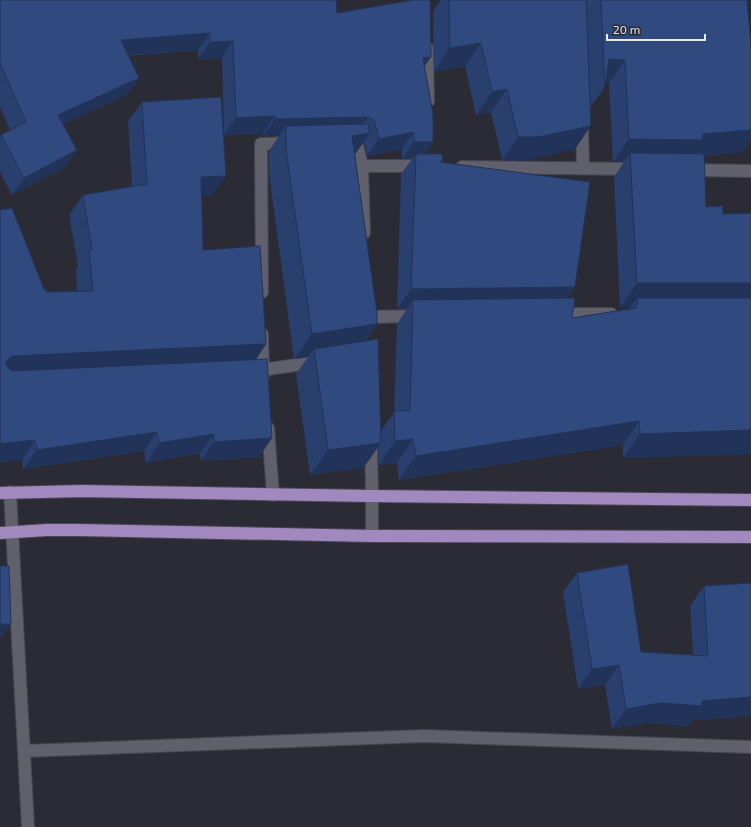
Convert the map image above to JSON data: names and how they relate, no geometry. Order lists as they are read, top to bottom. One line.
{"scale_bar":"20 m"}
